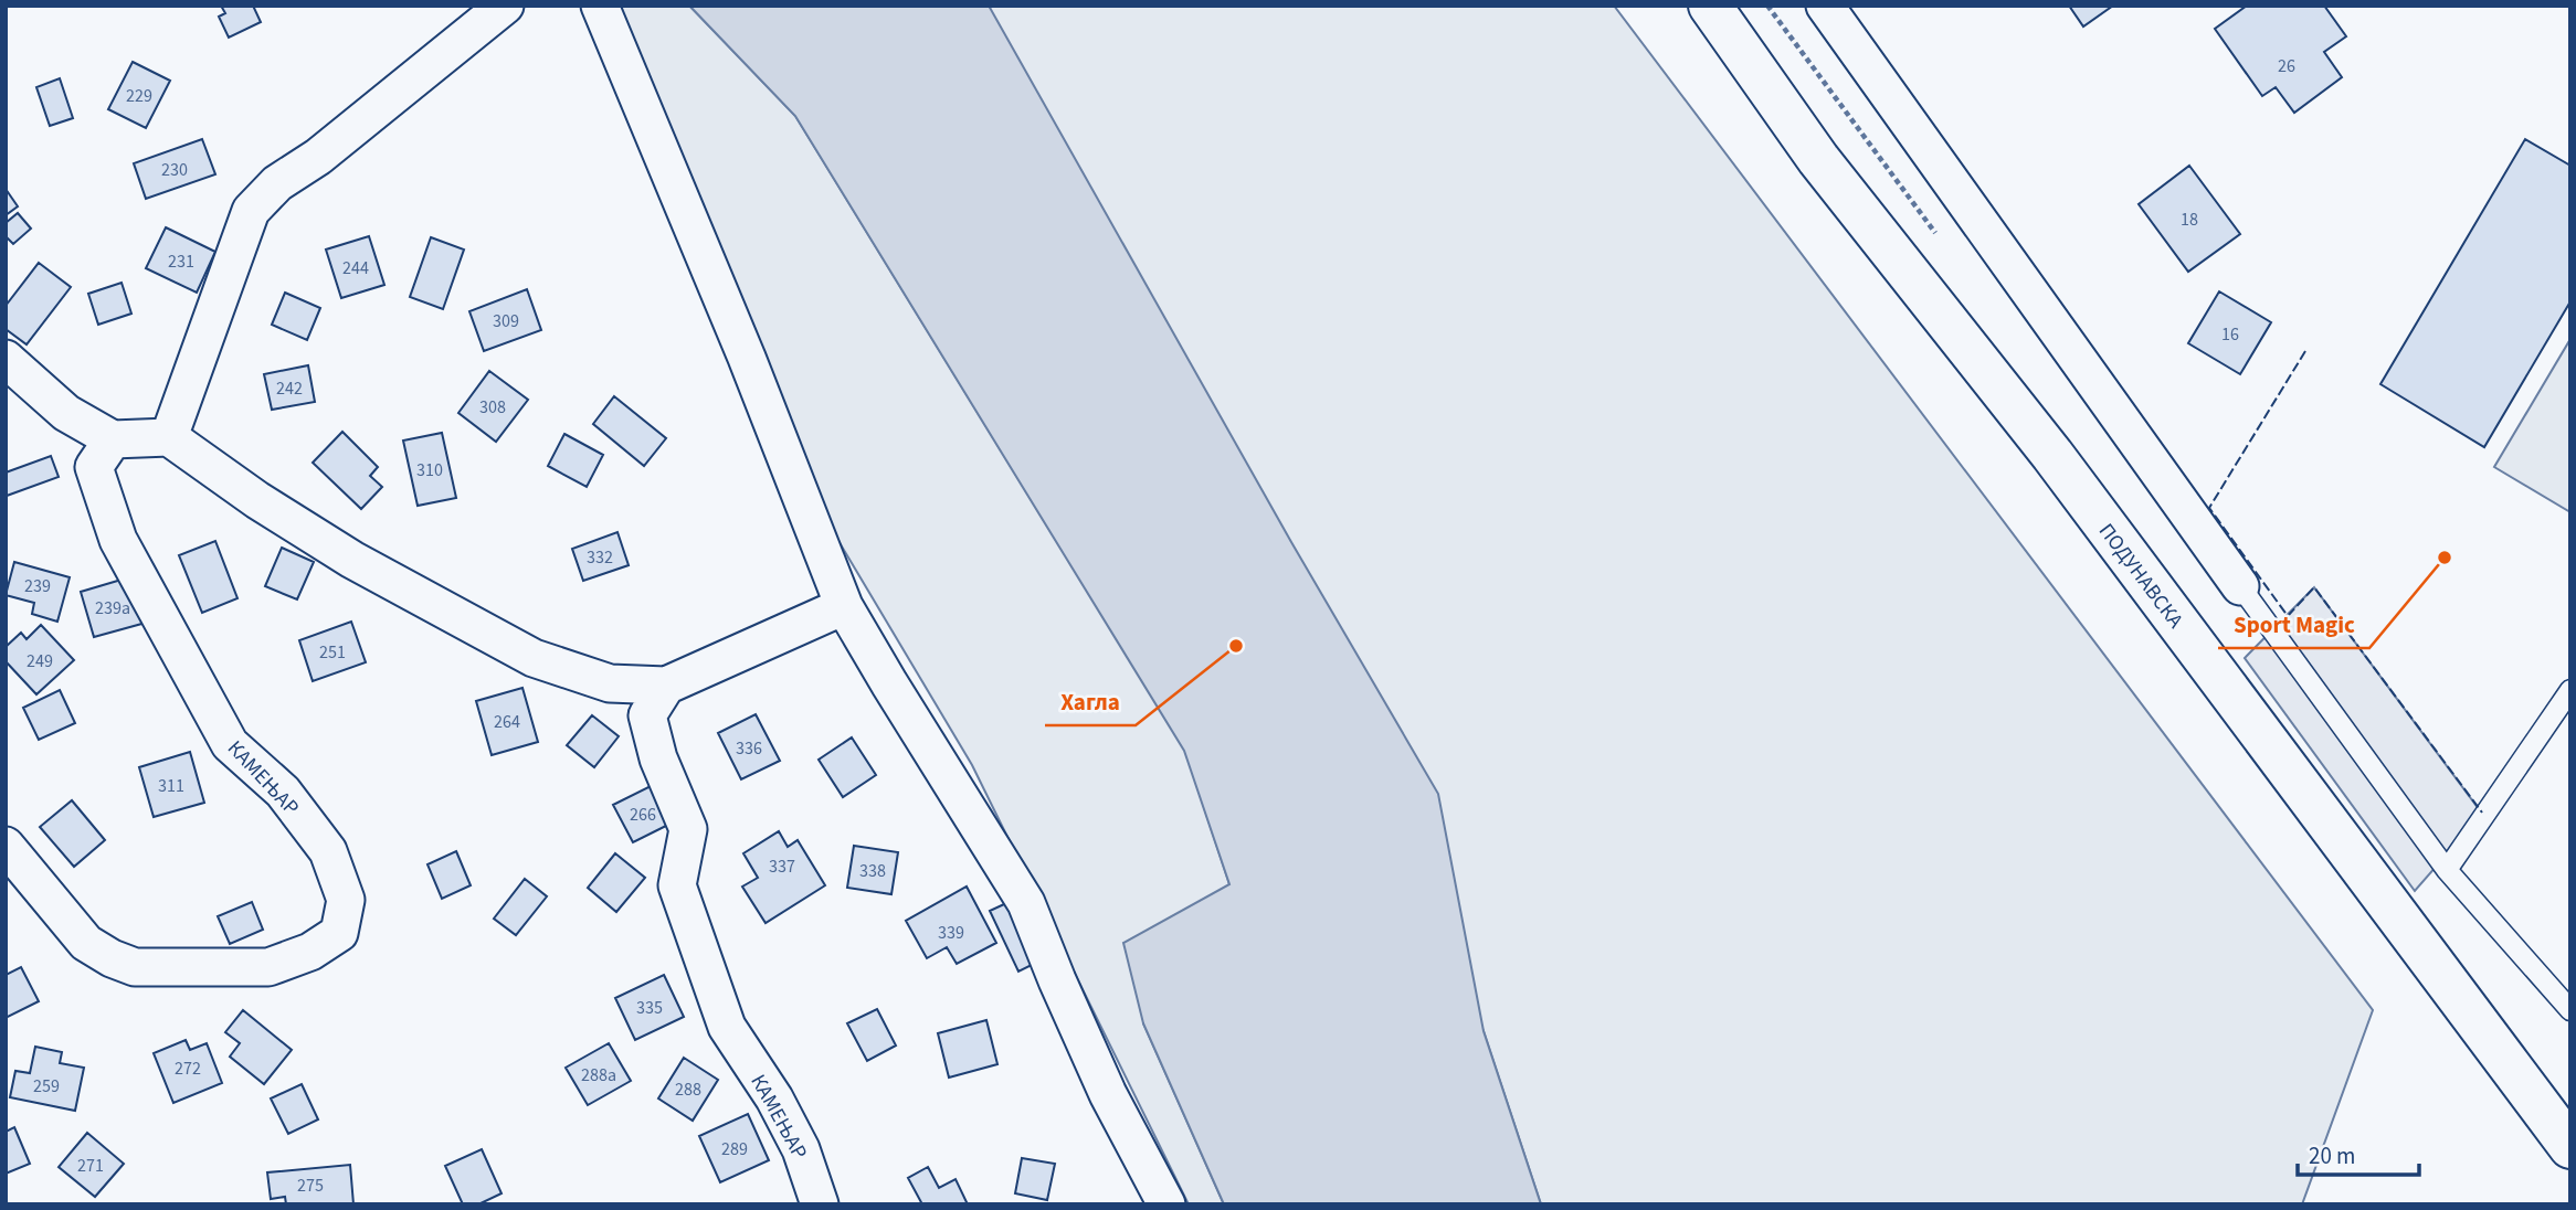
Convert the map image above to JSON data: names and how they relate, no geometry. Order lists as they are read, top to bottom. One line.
{"streets":{"street":["ПОДУНАВСКА","КАМЕЊАР"]},"places":["Sport Magic","Хагла"],"house_numbers":["26","229","230","18","231","244","309","16","242","308","310","332","239","239a","251","249","264","336","311","266","337","338","339","335","272","288a","259","288","289","271","275"],"scale_bar":"20 m"}
